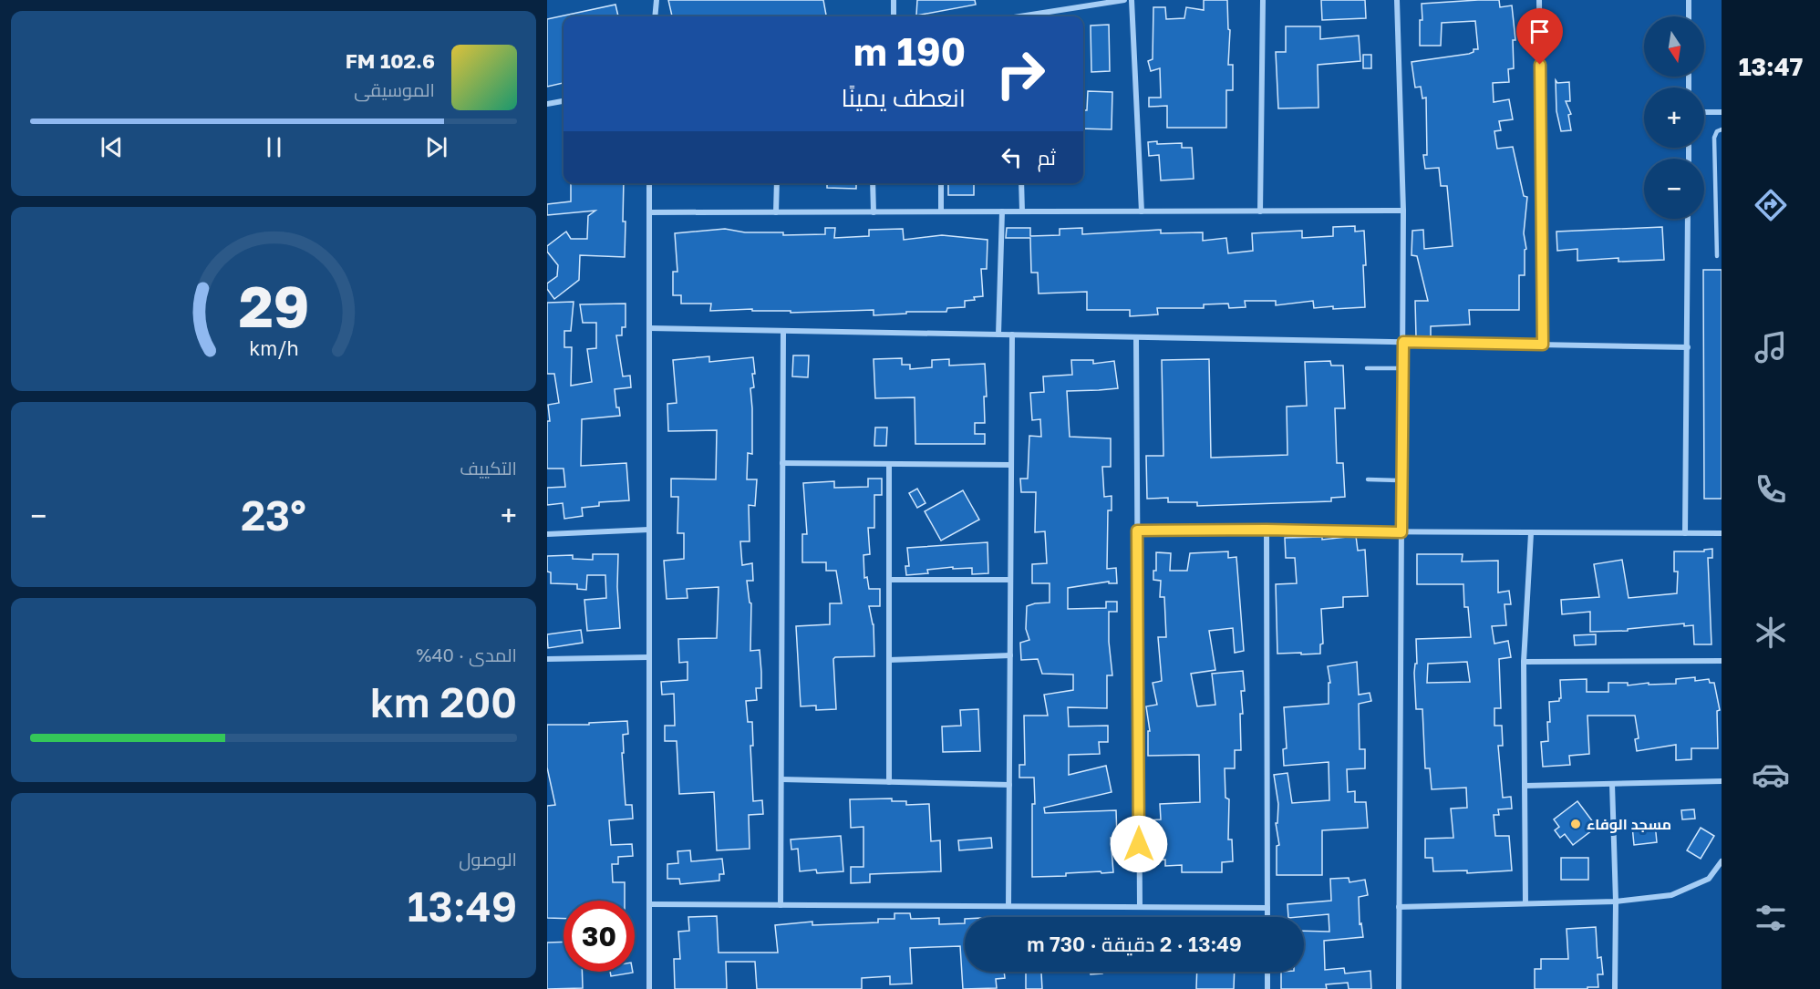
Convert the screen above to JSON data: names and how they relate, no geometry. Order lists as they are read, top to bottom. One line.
{"places":["مسجد الوفاء"],"north":"bottom","page":{"tabs":"13:47","map_buttons":["+","−"],"turn":["190 m","انعطف يمينًا"],"song":["102.6 FM","الموسيقى"],"then":"ثم","tile":["التكييف",["المدى · 40%","200 km"],["الوصول","13:49"]],"heat":["−","23°","+"],"limit":"30","trip":"13:49 · 2 دقيقة · 730 m","gauge":["29","km/h"]}}
